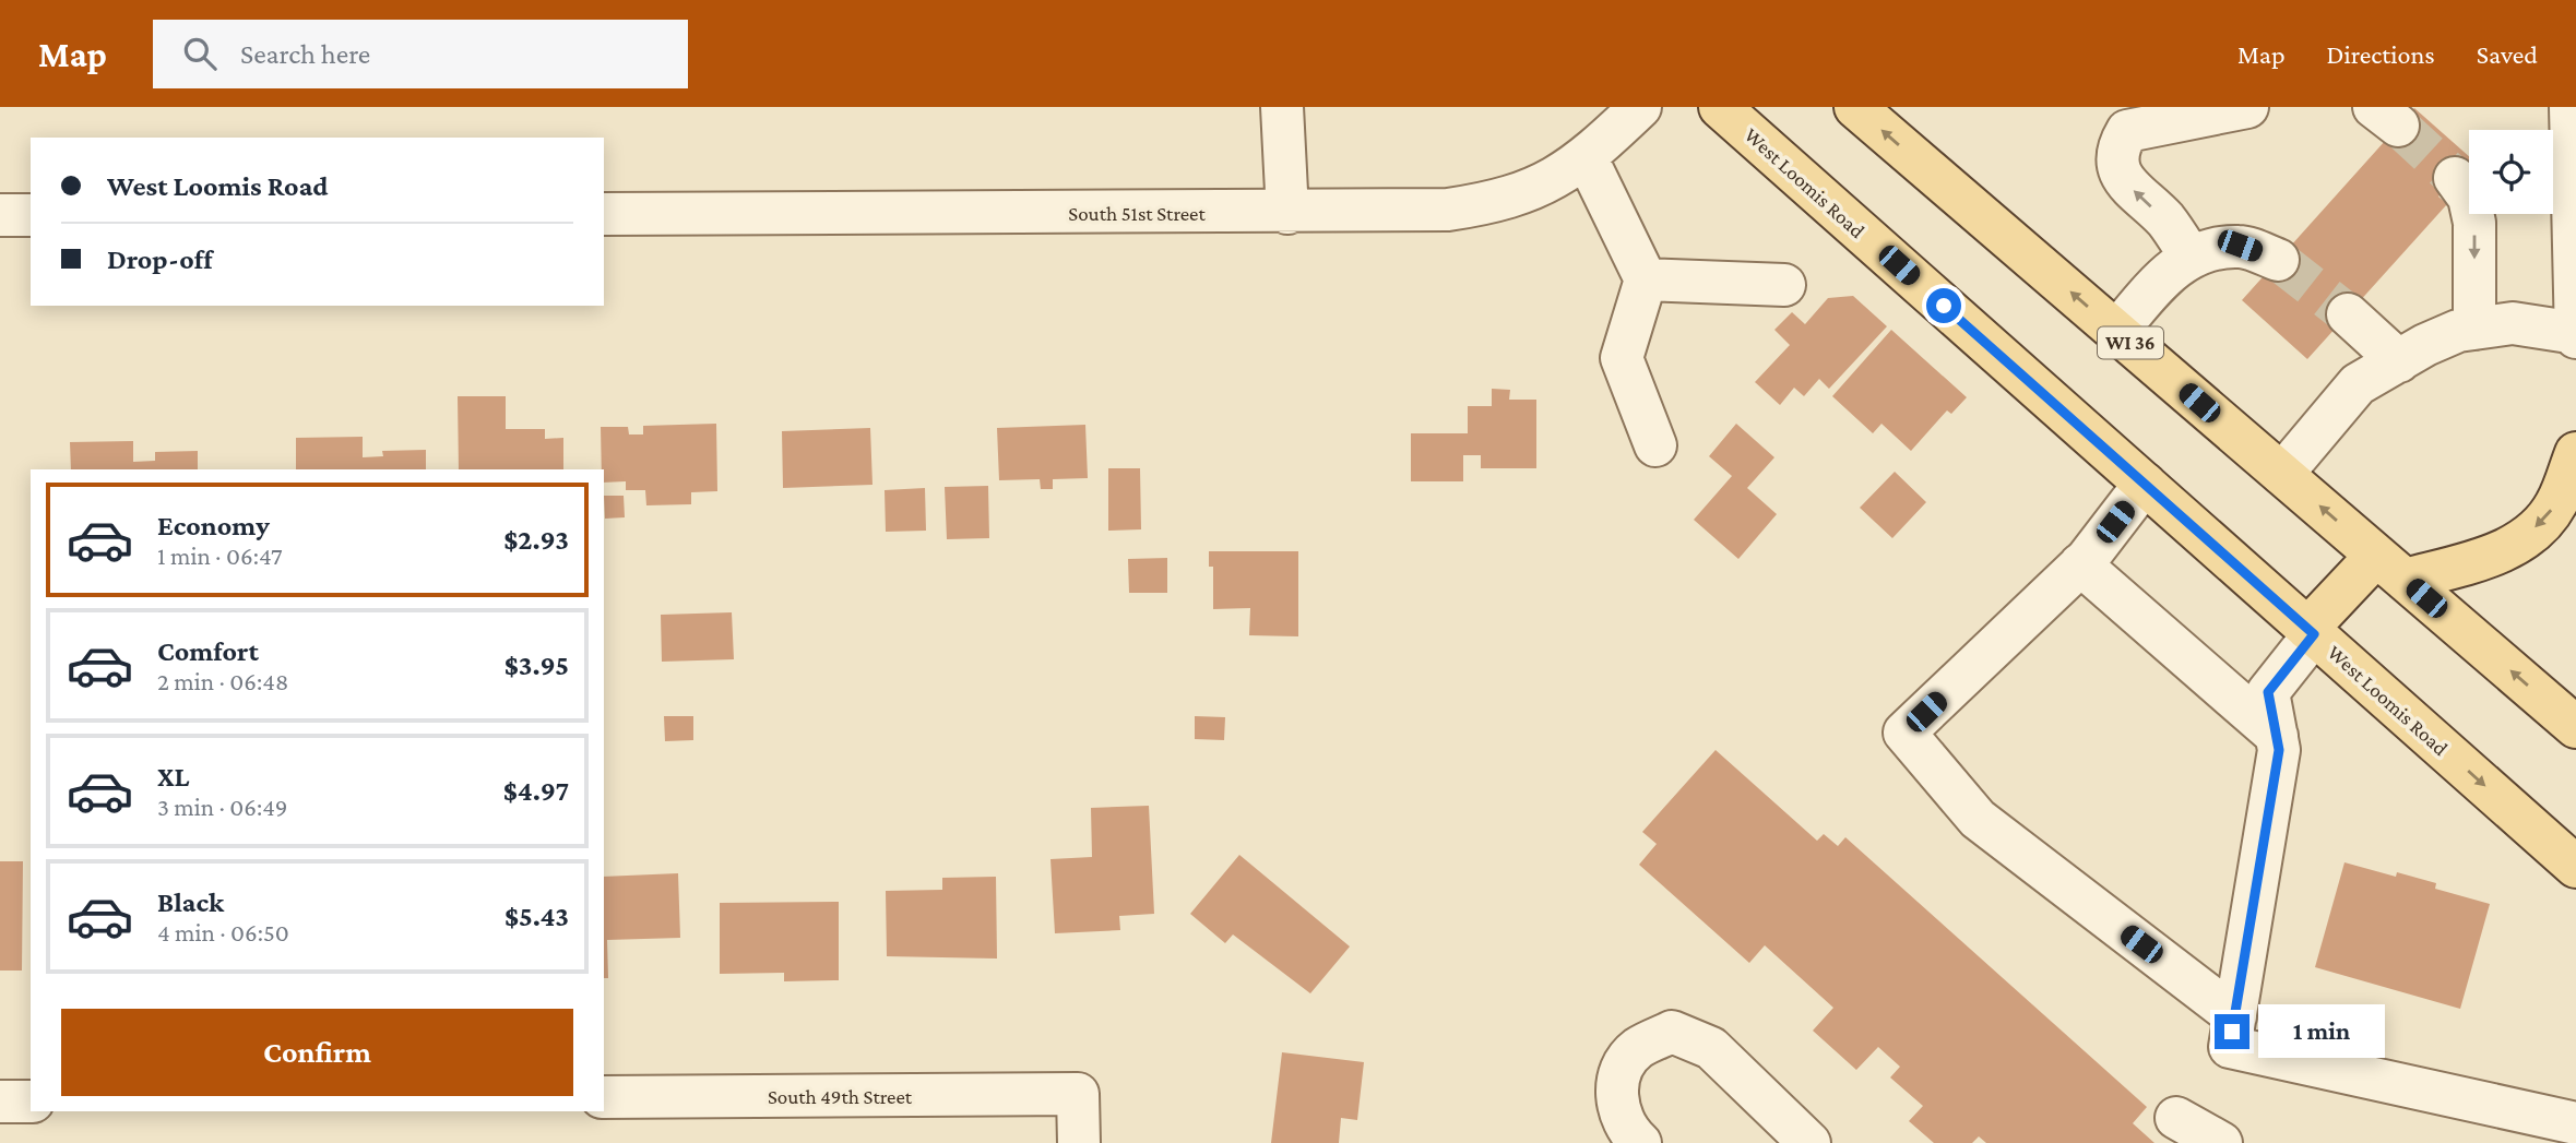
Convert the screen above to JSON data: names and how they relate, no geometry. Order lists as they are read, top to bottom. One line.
{"streets":{"main road":["West Loomis Road","WI 36"],"street":["South 51st Street","South 49th Street"]},"page":{"header":"Map","search":"Search here","nav":["Map","Directions","Saved"],"banner":["West Loomis Road","Drop-off"],"list":[{"name":"Economy","note":"1 min · 06:47","value":"$2.93"},{"name":"Comfort","note":"2 min · 06:48","value":"$3.95"},{"name":"XL","note":"3 min · 06:49","value":"$4.97"},{"name":"Black","note":"4 min · 06:50","value":"$5.43"}],"buttons":"Confirm","bubble":"1 min"}}
